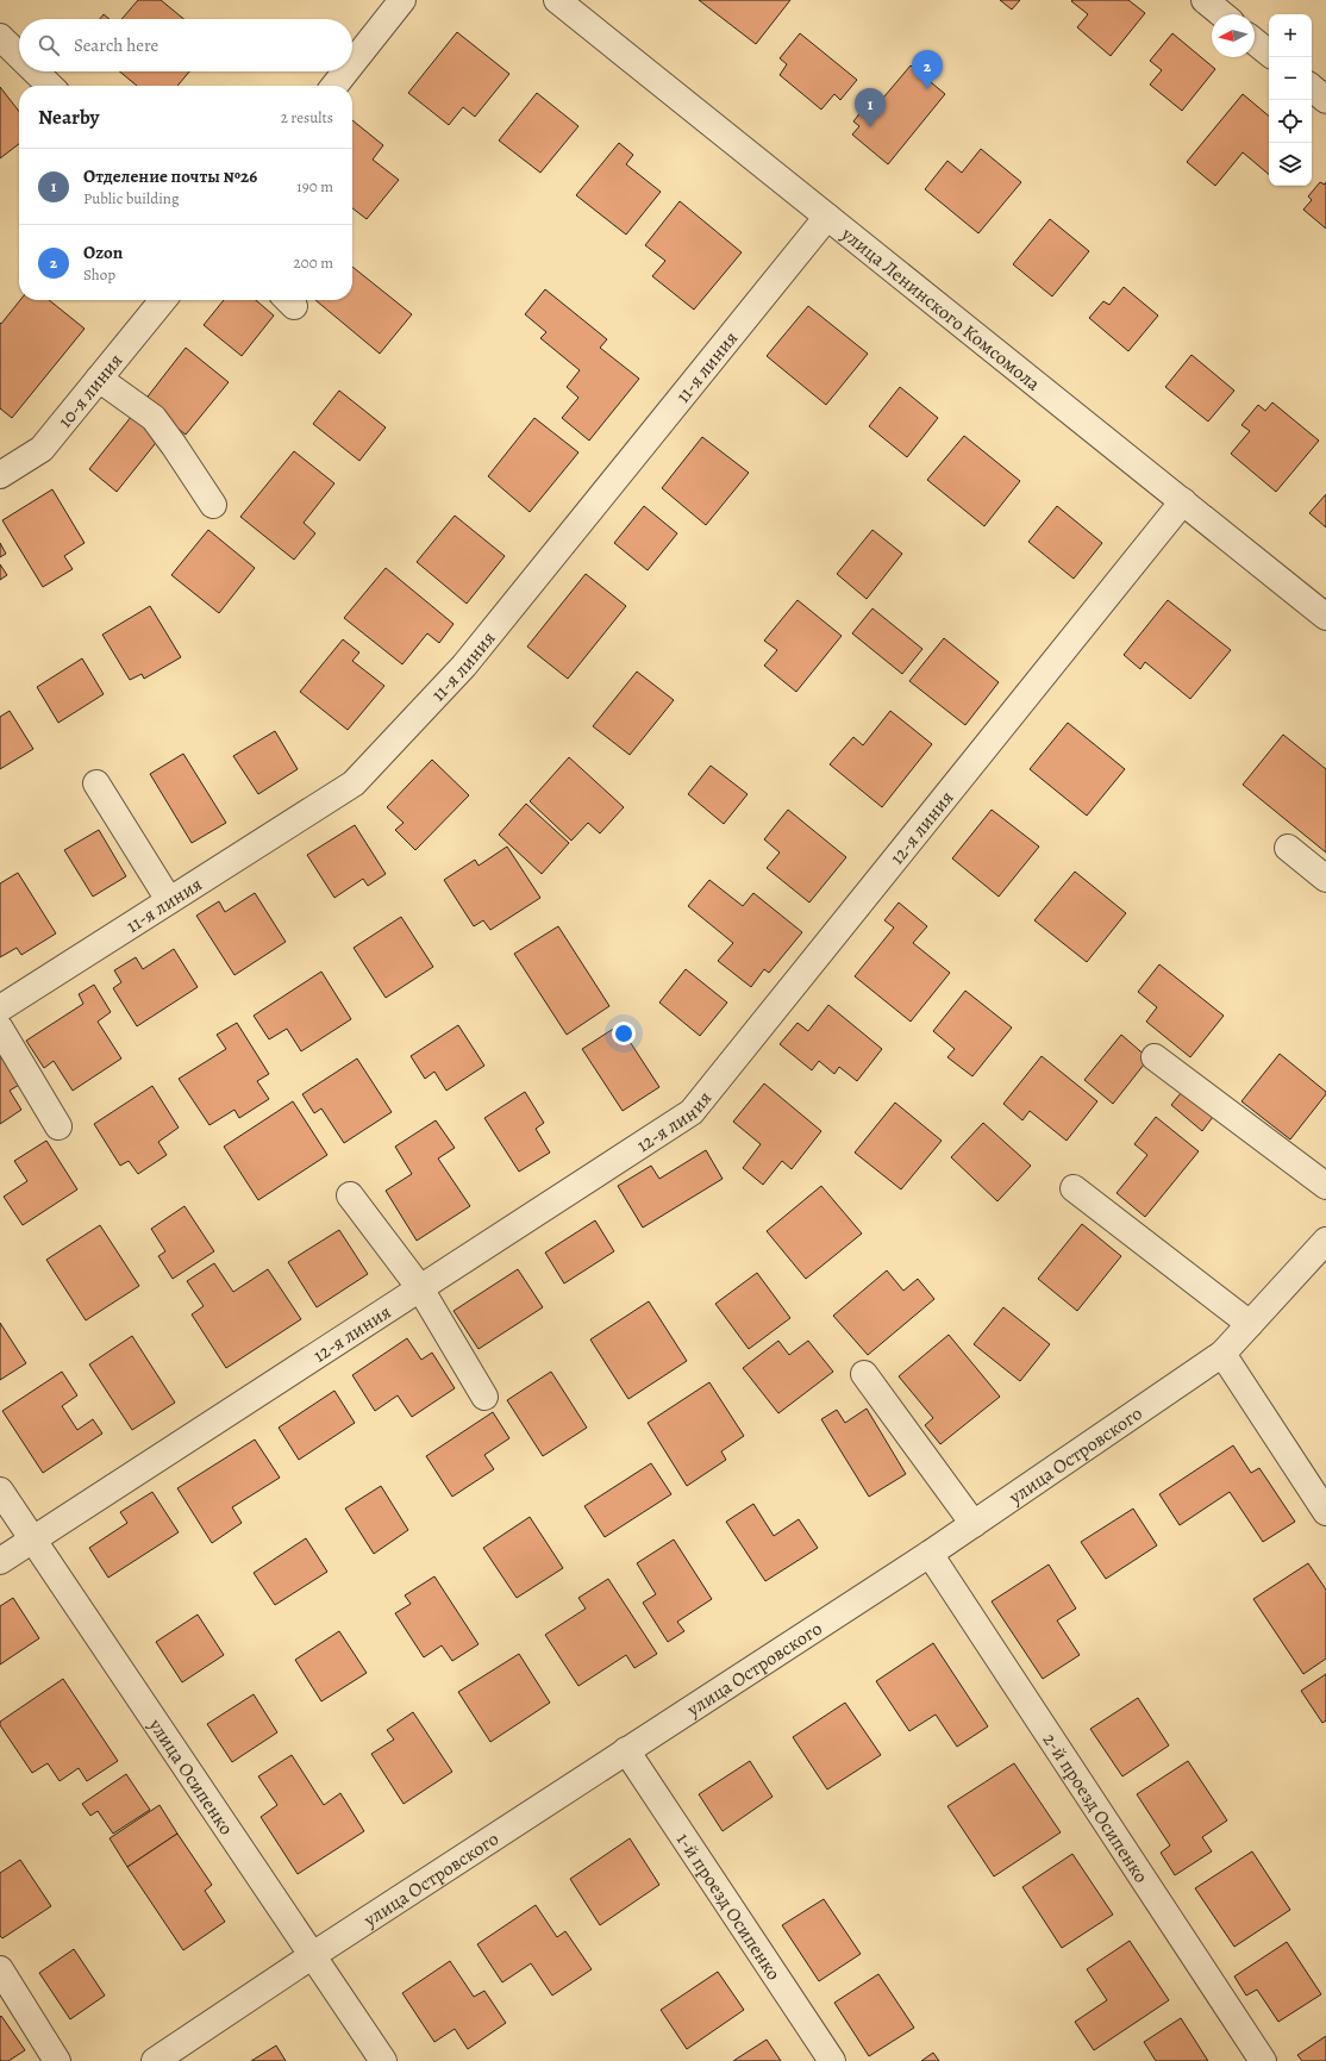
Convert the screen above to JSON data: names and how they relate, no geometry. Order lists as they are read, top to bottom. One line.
{"streets":{"street":["улица Ленинского Комсомола","11-я линия","10-я линия","12-я линия","улица Островского","улица Осипенко","2-й проезд Осипенко","1-й проезд Осипенко"]},"crossings":[["улица Ленинского Комсомола","11-я линия"],["улица Ленинского Комсомола","12-я линия"],["12-я линия","улица Осипенко"],["улица Островского","улица Осипенко"],["улица Островского","2-й проезд Осипенко"],["улица Островского","1-й проезд Осипенко"]],"north":"left","page":{"map_buttons":["+","−"],"search":"Search here","pins":["2","1"],"heading":["Nearby","2 results"],"list":[{"mark":"1","name":"Отделение почты №26","note":"Public building","value":"190 m"},{"mark":"2","name":"Ozon","note":"Shop","value":"200 m"}]}}
